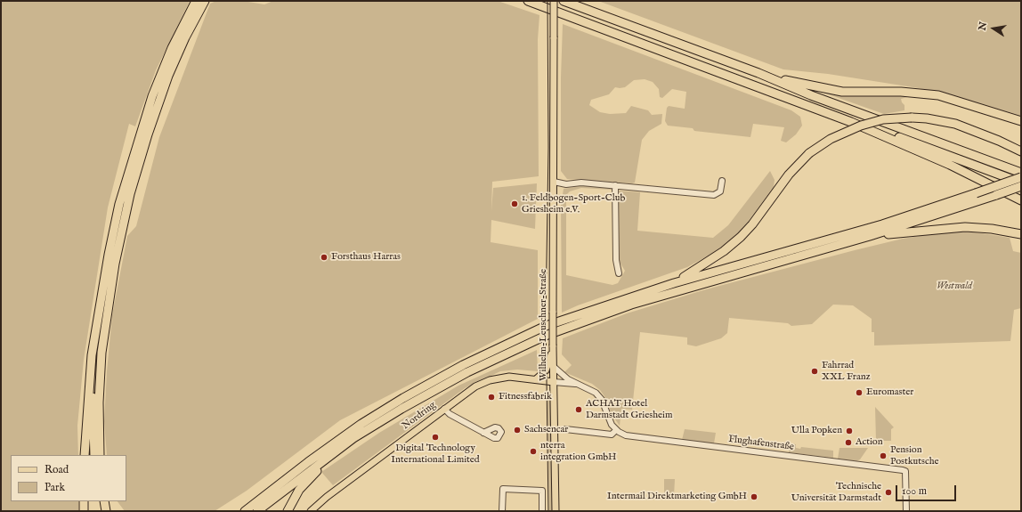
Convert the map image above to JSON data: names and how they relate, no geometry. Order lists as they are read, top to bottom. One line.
{"streets":{"main road":["Wilhelm-Leuschner-Straße","Nordring"],"street":["Flughafenstraße"]},"crossings":[["Wilhelm-Leuschner-Straße","Nordring"]],"parks":["Westwald"],"places":["1. Feldbogen-Sport-Club Griesheim e.V.","Forsthaus Harras","Fahrrad XXL Franz","Euromaster","Fitnessfabrik","ACHAT Hotel Darmstadt Griesheim","Sachsencar","Ulla Popken","Digital Technology International Limited","Action","nterra integration GmbH","Pension Postkutsche","Technische Universität Darmstadt","Intermail Direktmarketing GmbH"],"legend":["Road","Park"],"scale_bar":"100 m","north":"left"}
